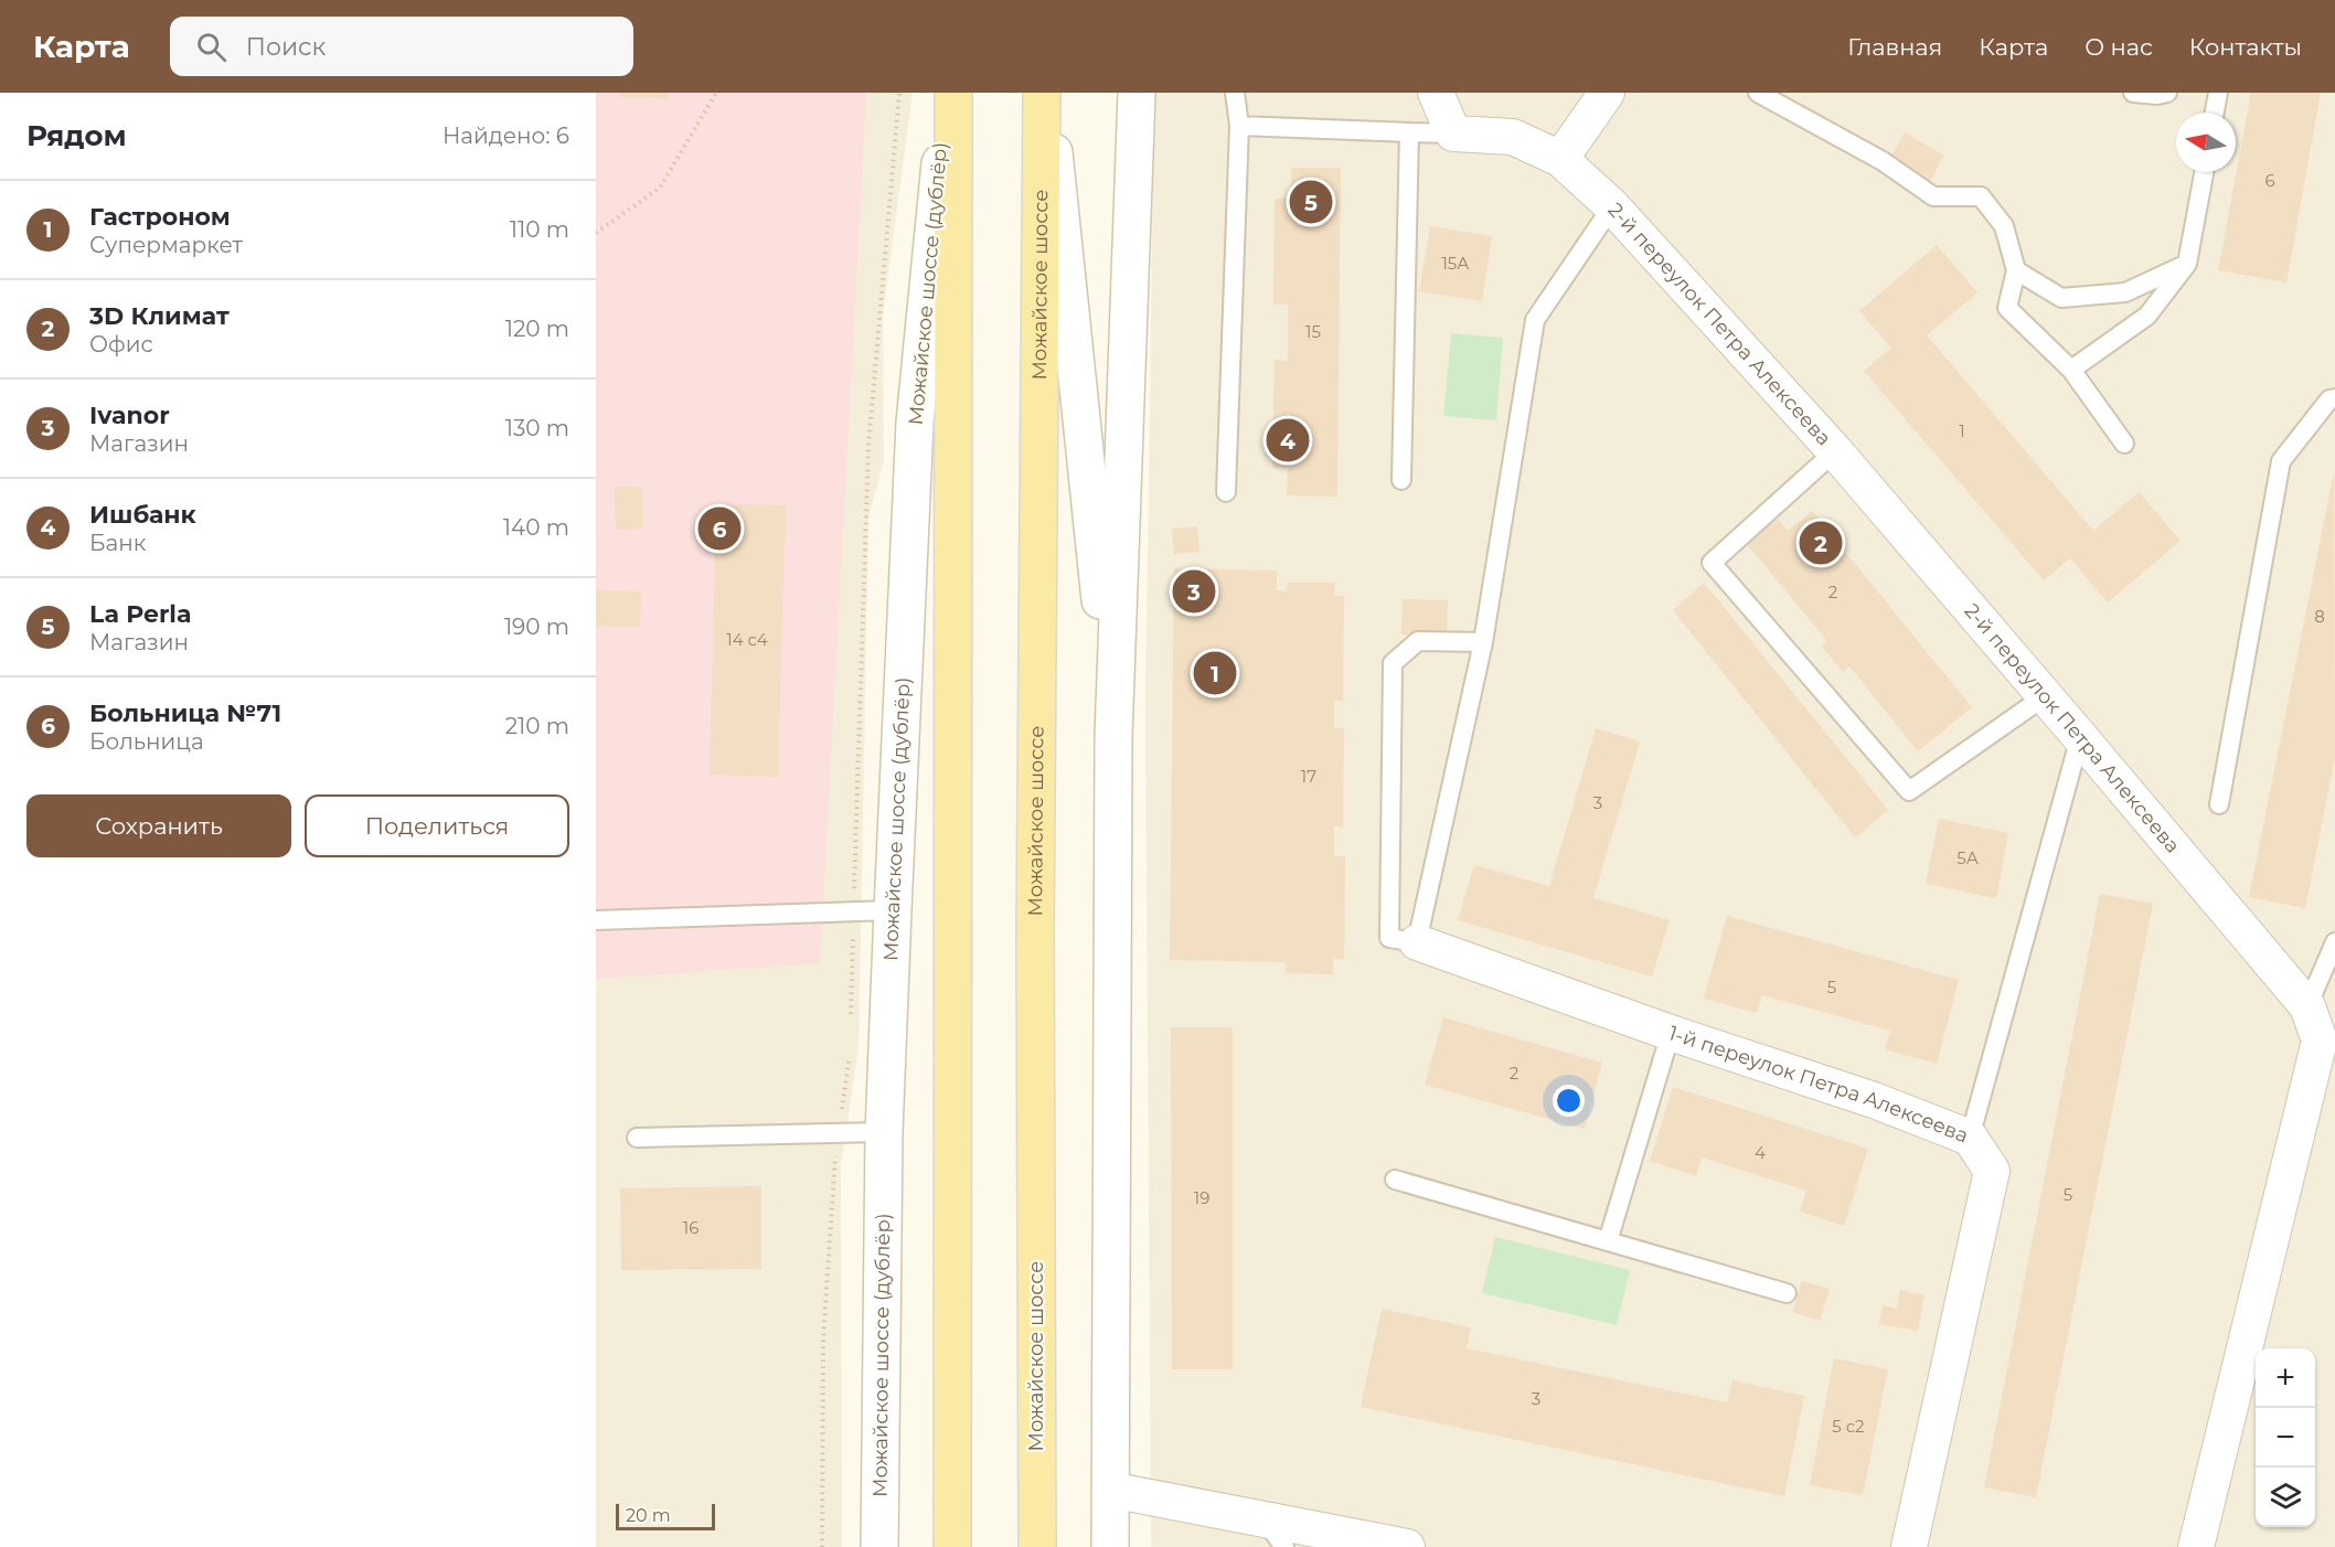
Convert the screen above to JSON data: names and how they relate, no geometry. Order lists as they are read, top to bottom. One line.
{"streets":{"main road":["Можайское шоссе (дублёр)","Можайское шоссе"],"street":["2-й переулок Петра Алексеева","1-й переулок Петра Алексеева"]},"house_numbers":["6","15А","15","1","2","8","14 с4","17","3","5А","5","2","4","5","19","16","3","5 с2"],"scale_bar":"20 m","north":"left","page":{"header":"Карта","search":"Поиск","nav":["Главная","Карта","О нас","Контакты"],"heading":["Рядом","Найдено: 6"],"pins":["5","4","6","2","3","1"],"list":[{"mark":"1","name":"Гастроном","note":"Супермаркет","value":"110 m"},{"mark":"2","name":"3D Климат","note":"Офис","value":"120 m"},{"mark":"3","name":"Ivanor","note":"Магазин","value":"130 m"},{"mark":"4","name":"Ишбанк","note":"Банк","value":"140 m"},{"mark":"5","name":"La Perla","note":"Магазин","value":"190 m"},{"mark":"6","name":"Больница №71","note":"Больница","value":"210 m"}],"buttons":["Сохранить","Поделиться"],"map_buttons":["+","−"],"scale":"20 m"}}
